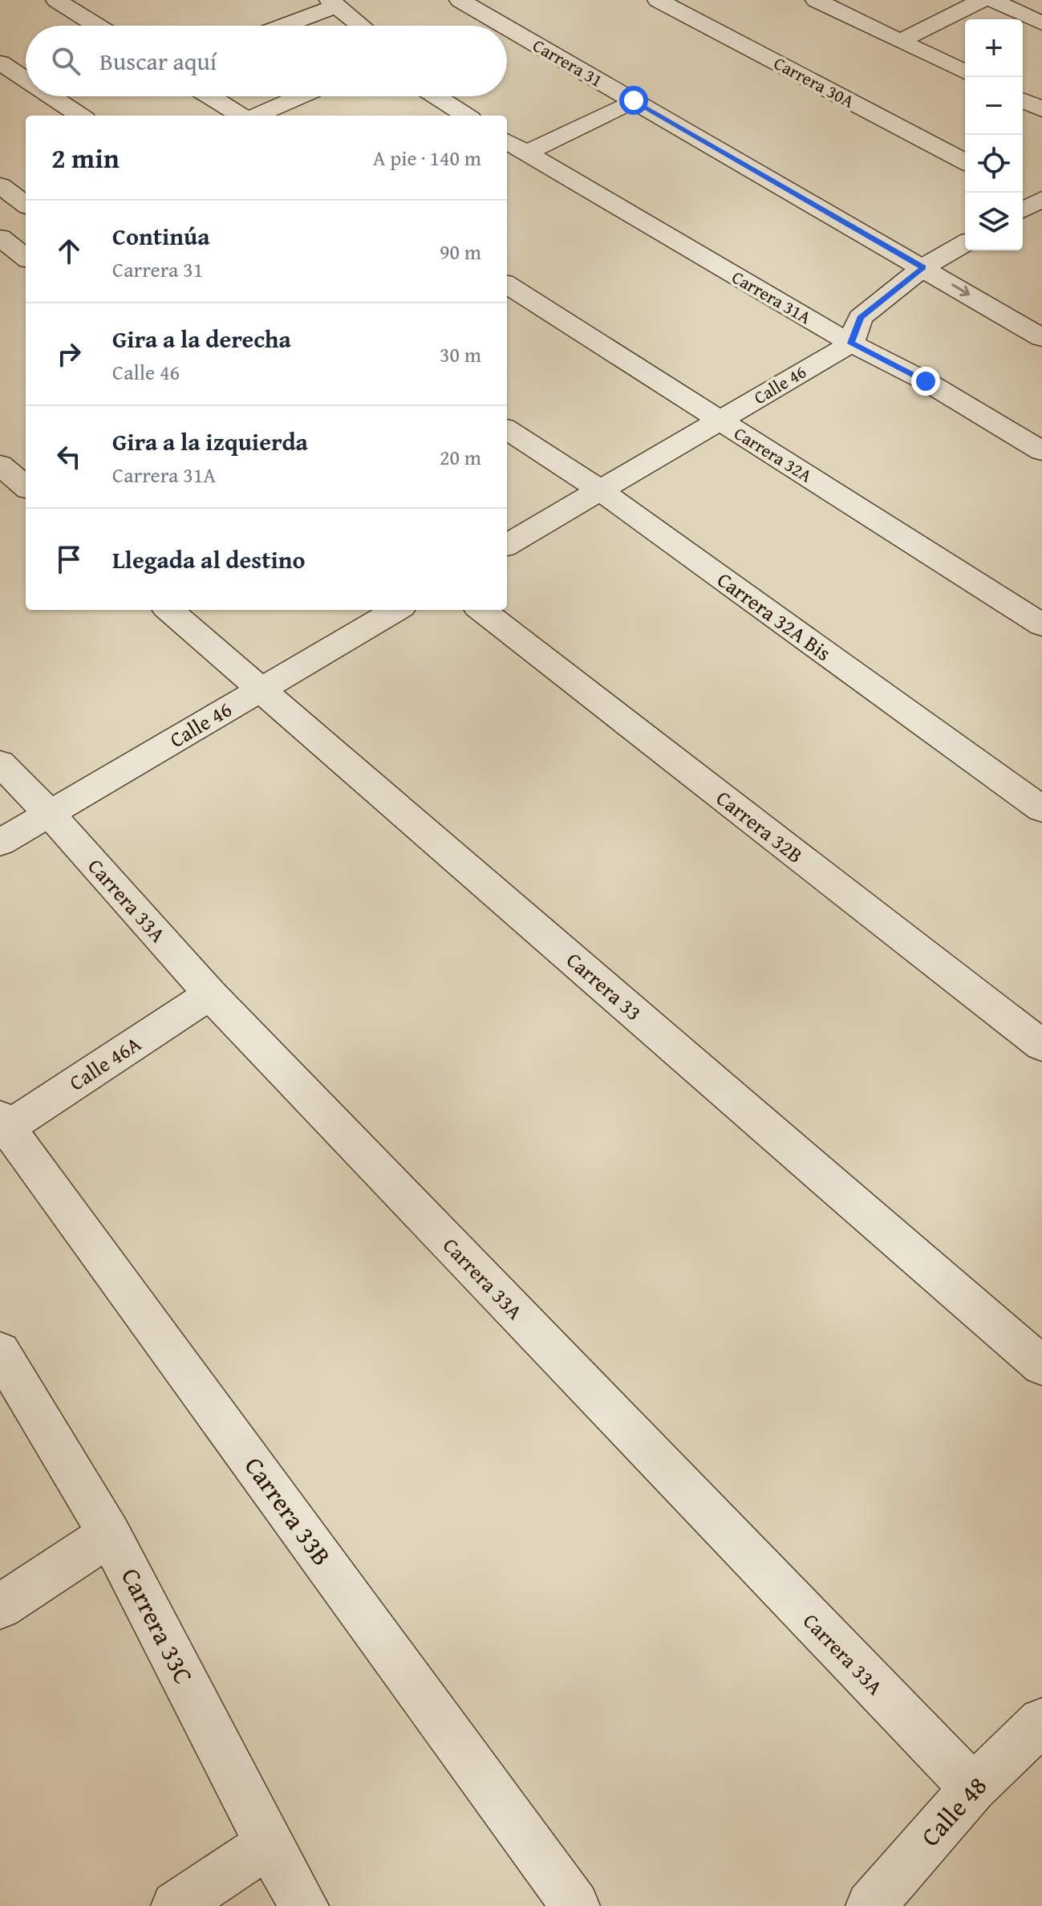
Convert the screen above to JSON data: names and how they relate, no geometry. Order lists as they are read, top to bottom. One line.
{"streets":{"street":["Carrera 31","Carrera 30A","Carrera 31A","Calle 46","Carrera 32A","Carrera 32A Bis","Carrera 32B","Carrera 33A","Carrera 33","Calle 46A","Carrera 33B","Carrera 33C","Calle 48"]},"crossings":[["Carrera 31A","Calle 46"],["Calle 46","Carrera 32A"],["Calle 46","Carrera 32A Bis"],["Calle 46","Carrera 33A"],["Calle 46","Carrera 33"],["Carrera 33A","Calle 46A"],["Carrera 33A","Calle 48"],["Calle 46A","Carrera 33B"]],"page":{"map_buttons":["+","−"],"search":"Buscar aquí","heading":["2 min","A pie · 140 m"],"list":[["Continúa","Carrera 31","90 m"],["Gira a la derecha","Calle 46","30 m"],["Gira a la izquierda","Carrera 31A","20 m"],"Llegada al destino"]}}
